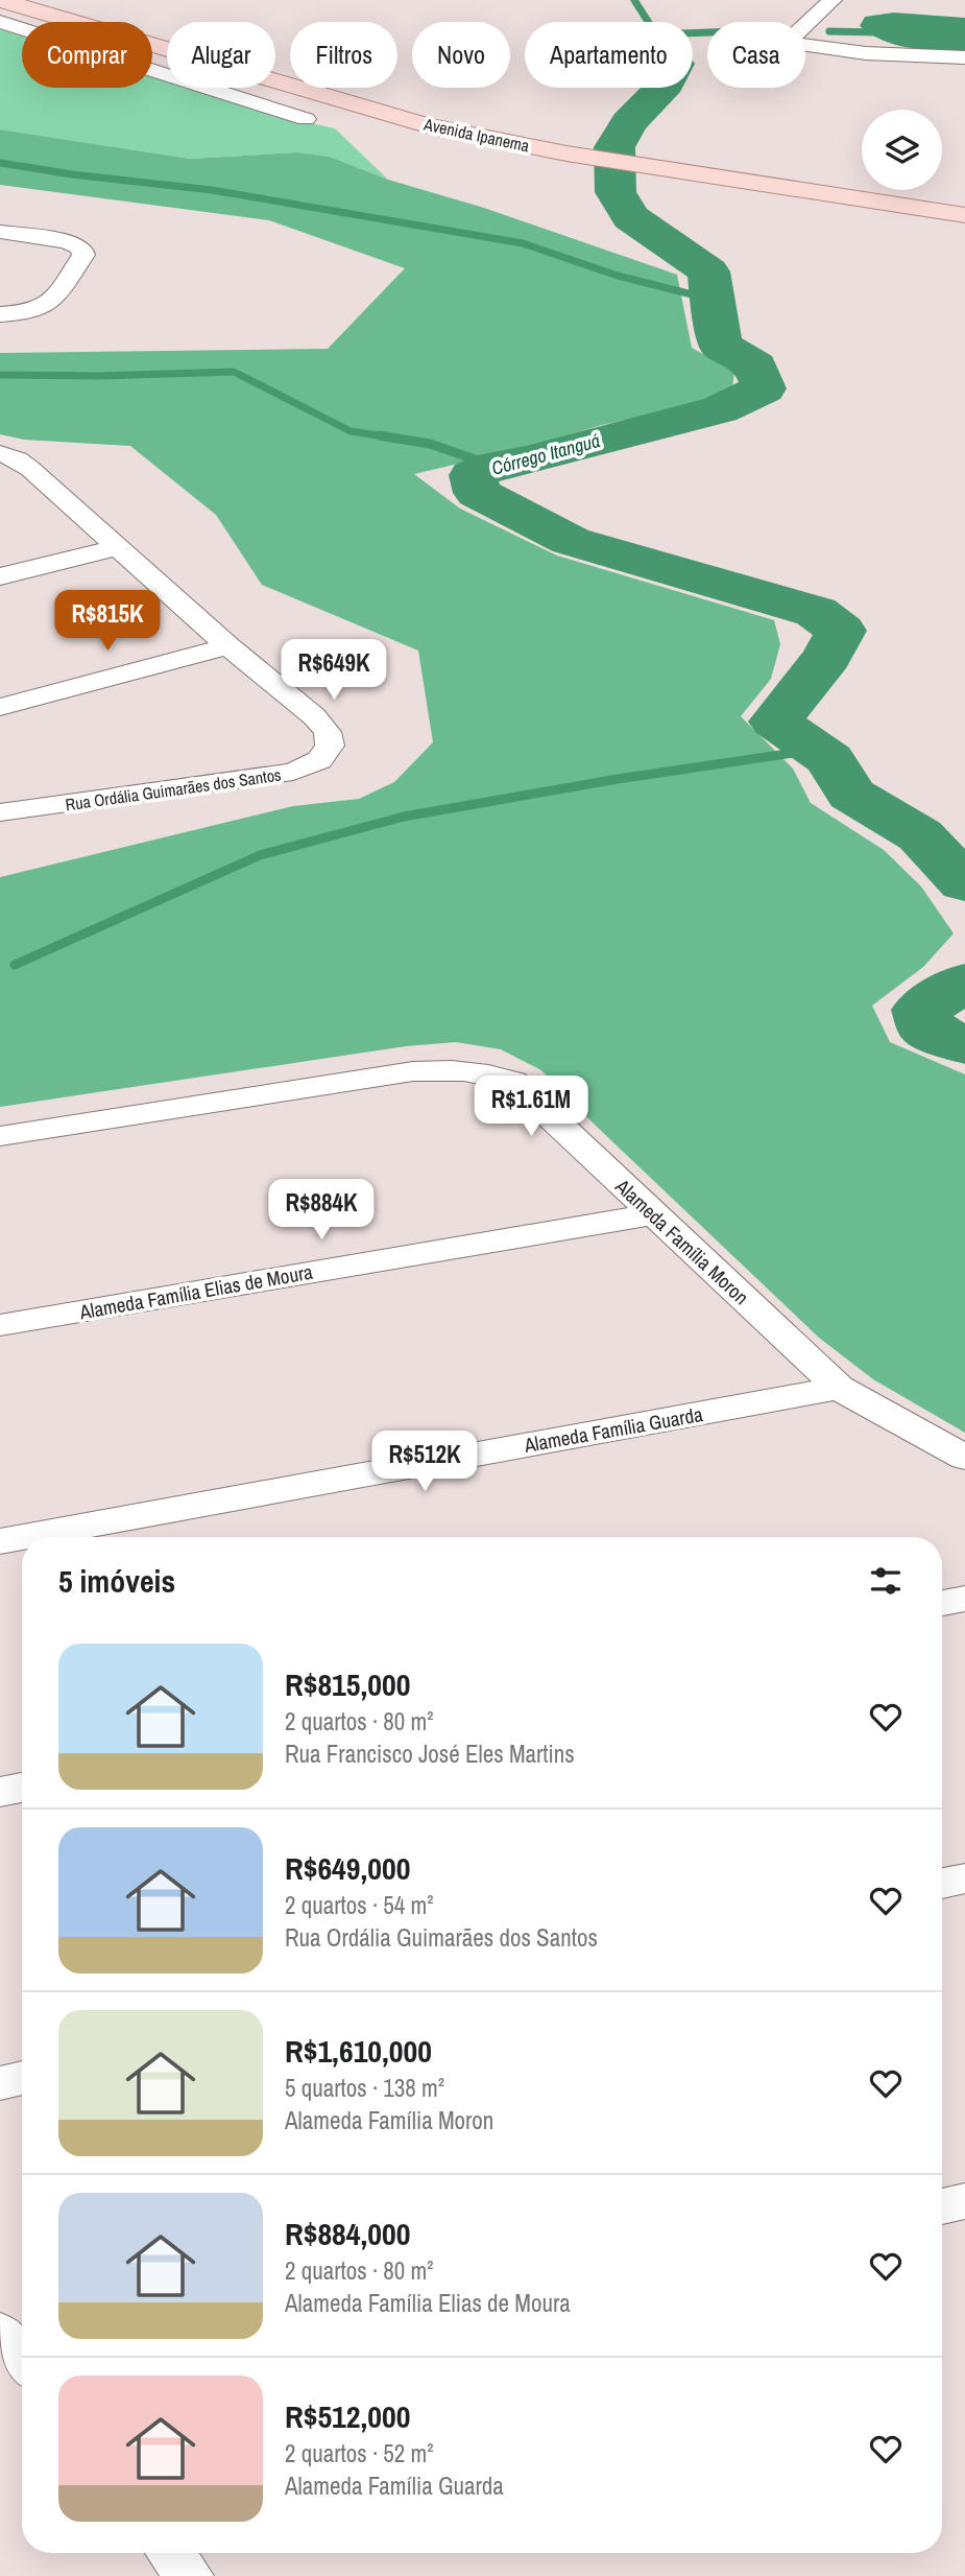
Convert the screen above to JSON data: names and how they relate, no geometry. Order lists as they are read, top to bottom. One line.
{"streets":{"main road":["Avenida Ipanema"],"street":["Rua Ordália Guimarães dos Santos","Alameda Família Moron","Alameda Família Elias de Moura","Alameda Família Guarda"]},"crossings":[["Alameda Família Moron","Alameda Família Elias de Moura"],["Alameda Família Moron","Alameda Família Guarda"]],"water":["Córrego Itanguá"],"page":{"chip":["Comprar","Alugar","Filtros","Novo","Apartamento","Casa"],"price":["R$815K","R$649K","R$1.61M","R$884K","R$512K"],"heading":"5 imóveis","list":[{"name":"R$815,000","note":"2 quartos · 80 m² · Rua Francisco José Eles Martins"},{"name":"R$649,000","note":"2 quartos · 54 m² · Rua Ordália Guimarães dos Santos"},{"name":"R$1,610,000","note":"5 quartos · 138 m² · Alameda Família Moron"},{"name":"R$884,000","note":"2 quartos · 80 m² · Alameda Família Elias de Moura"},{"name":"R$512,000","note":"2 quartos · 52 m² · Alameda Família Guarda"}]}}
